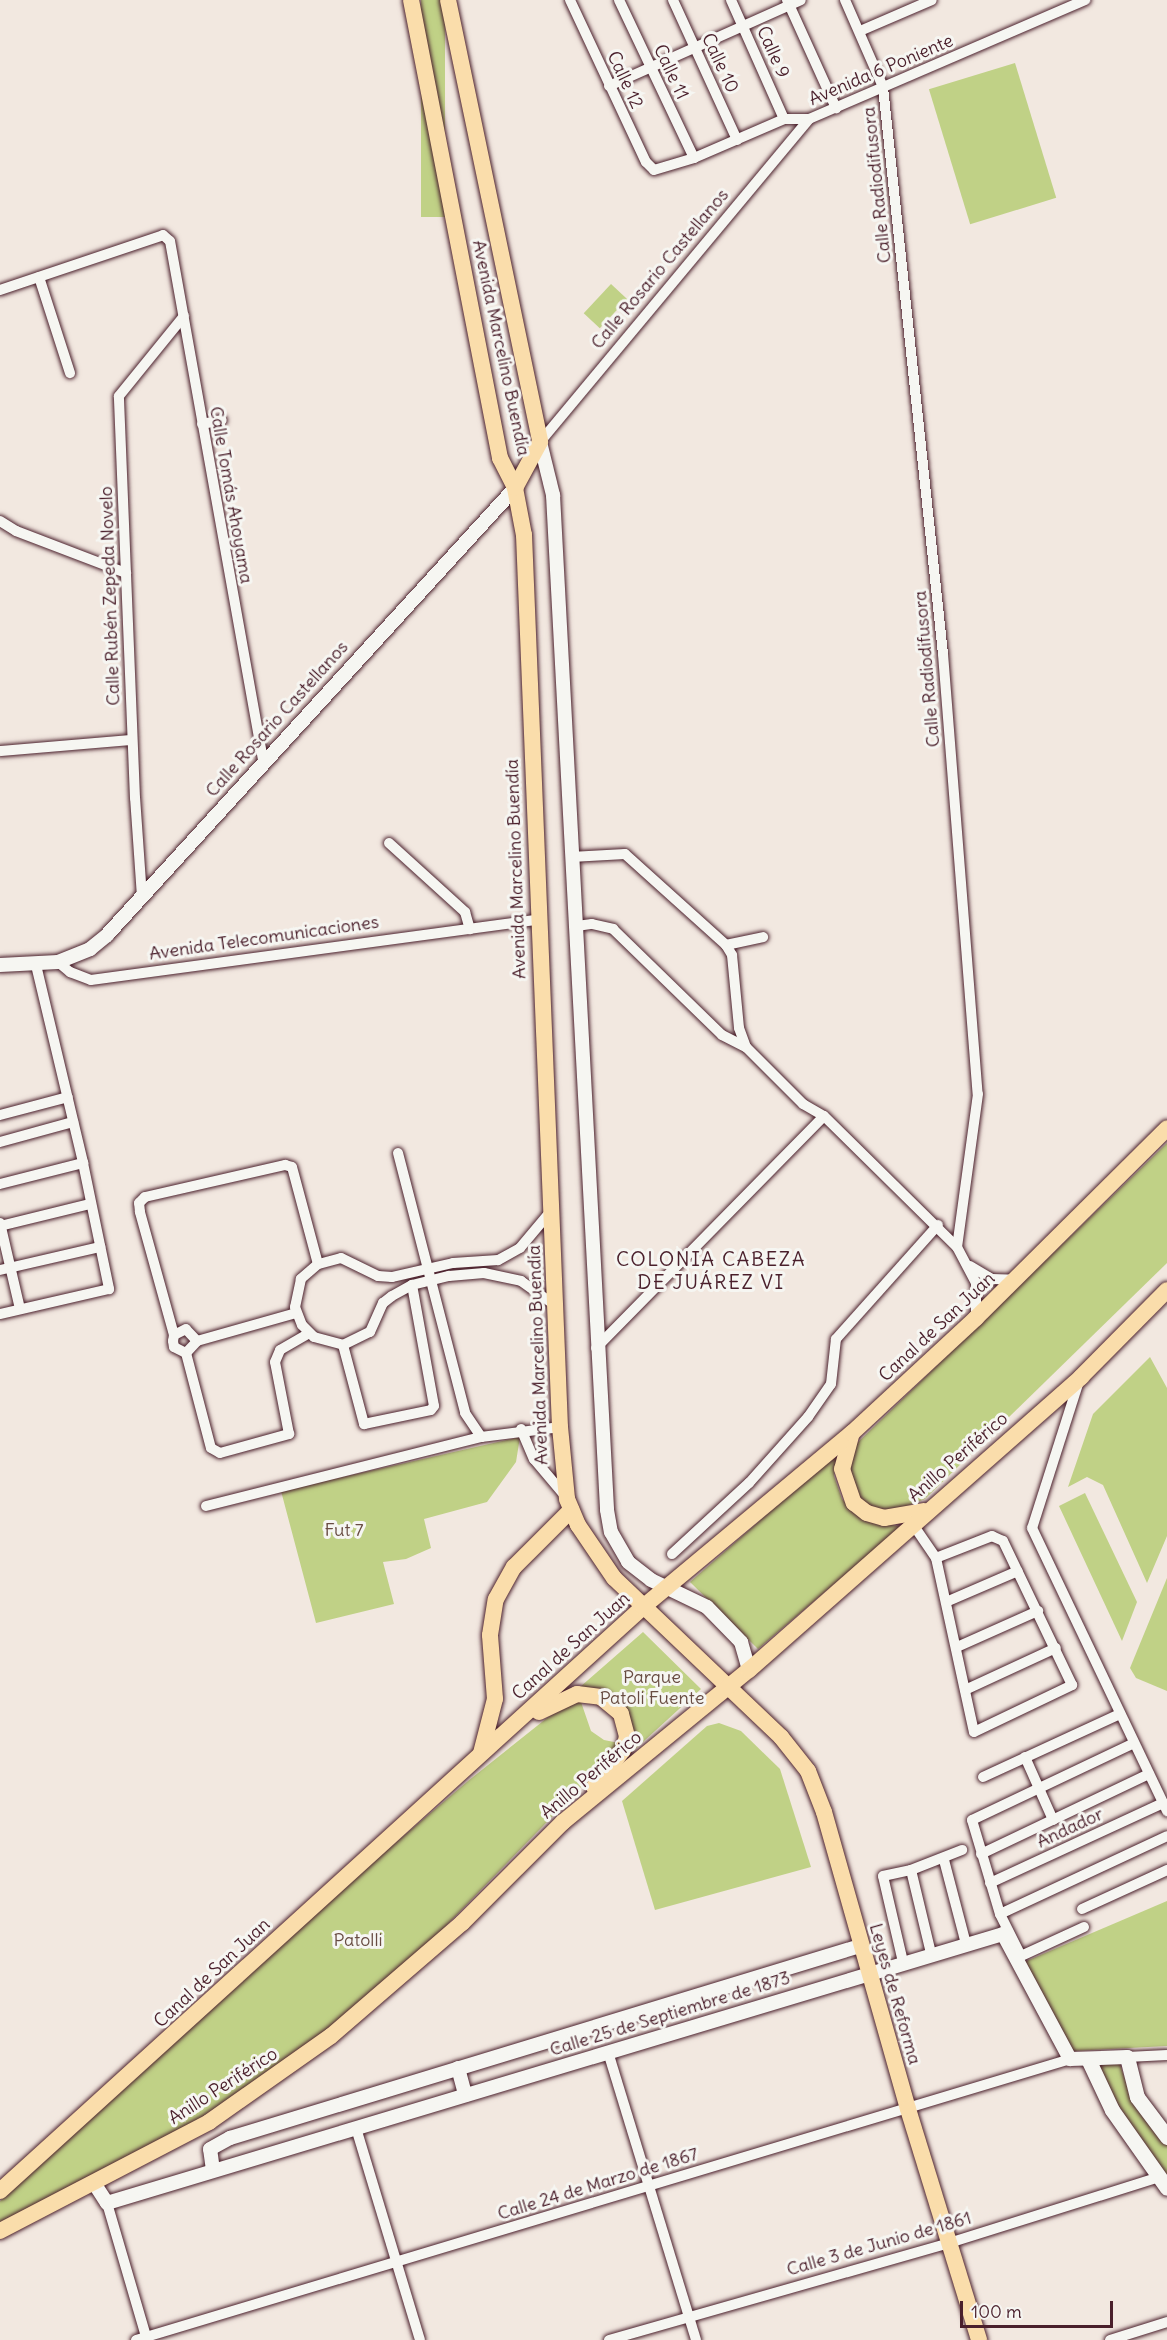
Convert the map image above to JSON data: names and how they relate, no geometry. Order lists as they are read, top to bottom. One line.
{"streets":{"main road":["Avenida Marcelino Buendía","Canal de San Juan","Anillo Periférico","Leyes de Reforma"],"street":["Calle 9","Calle 10","Avenida 6 Poniente","Calle 11","Calle 12","Calle Radiodifusora","Calle Rosario Castellanos","Calle Tomás Ahoyama","Calle Rubén Zepeda Novelo","Avenida Telecomunicaciones","Andador","Calle 25 de Septiembre de 1873","Calle 24 de Marzo de 1867","Calle 3 de Junio de 1861"]},"crossings":[["Calle 9","Avenida 6 Poniente"],["Calle 10","Avenida 6 Poniente"],["Avenida 6 Poniente","Calle 11"],["Avenida 6 Poniente","Calle 12"],["Avenida 6 Poniente","Calle Radiodifusora"],["Avenida 6 Poniente","Calle Rosario Castellanos"],["Calle Rosario Castellanos","Avenida Marcelino Buendía"],["Calle Rosario Castellanos","Calle Tomás Ahoyama"],["Calle Rosario Castellanos","Calle Rubén Zepeda Novelo"],["Calle Rosario Castellanos","Avenida Telecomunicaciones"],["Avenida Marcelino Buendía","Avenida Telecomunicaciones"],["Avenida Marcelino Buendía","Canal de San Juan"],["Avenida Marcelino Buendía","Anillo Periférico"],["Avenida Marcelino Buendía","Leyes de Reforma"],["Calle Tomás Ahoyama","Calle Rubén Zepeda Novelo"],["Anillo Periférico","Leyes de Reforma"],["Leyes de Reforma","Calle 25 de Septiembre de 1873"],["Leyes de Reforma","Calle 24 de Marzo de 1867"],["Leyes de Reforma","Calle 3 de Junio de 1861"]],"districts":["COLONIA CABEZA DE JUÁREZ VI"],"parks":["Fut 7","Parque Patoli Fuente","Patolli"],"scale_bar":"100 m"}
